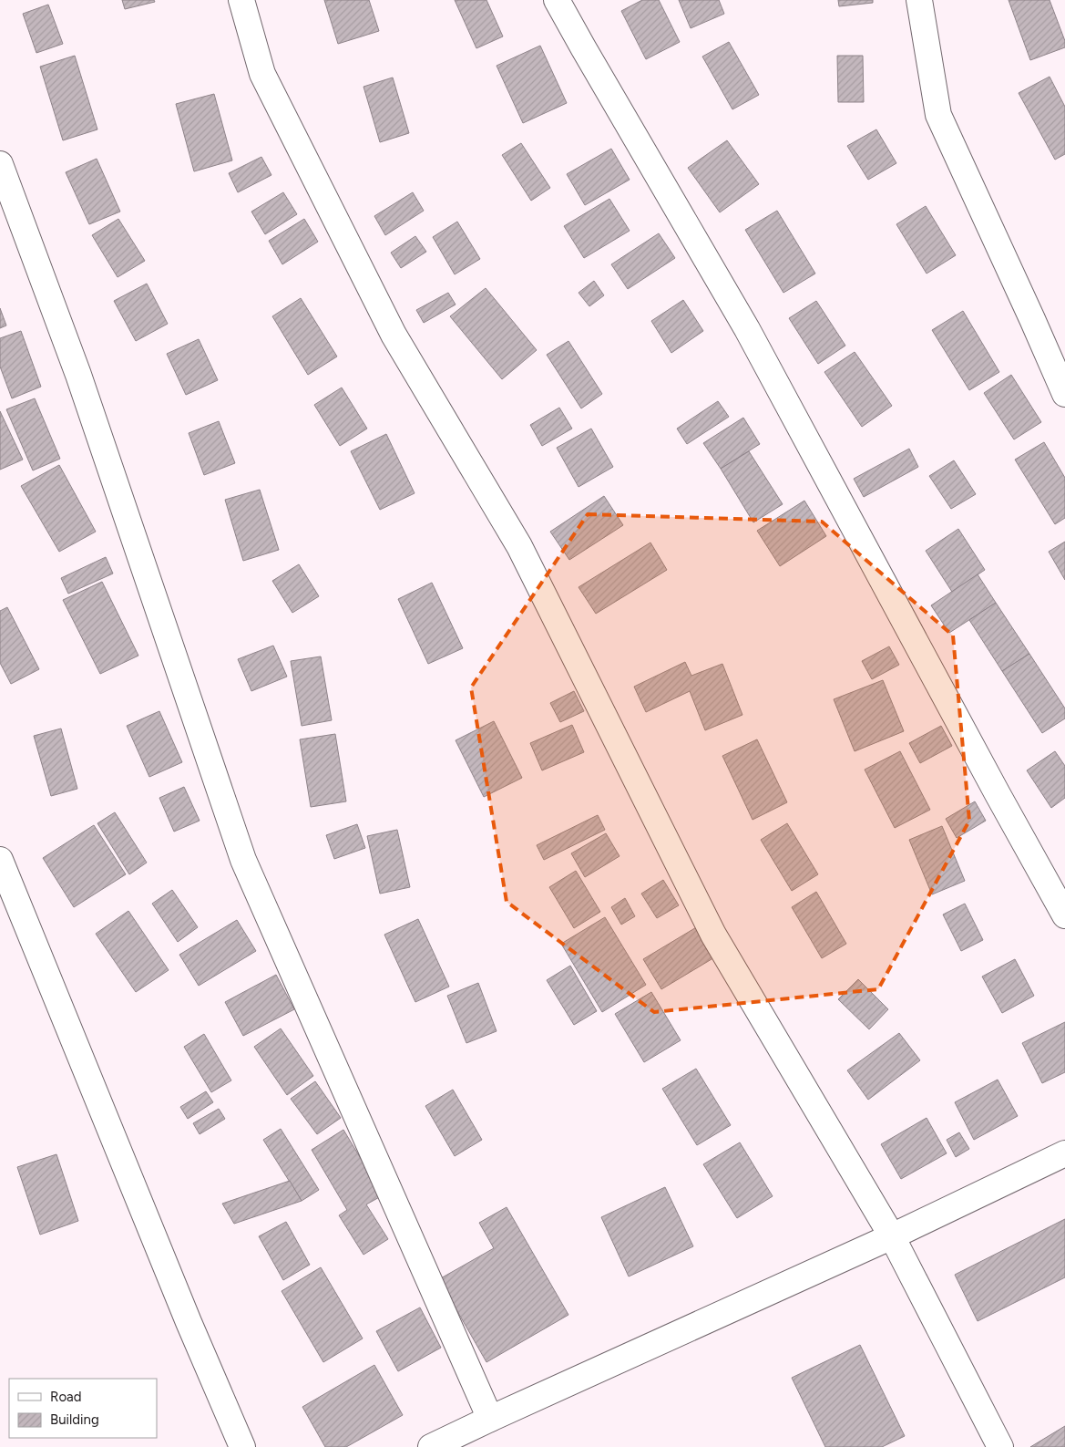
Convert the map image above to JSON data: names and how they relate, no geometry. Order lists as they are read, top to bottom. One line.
{"legend":["Road","Building"]}
